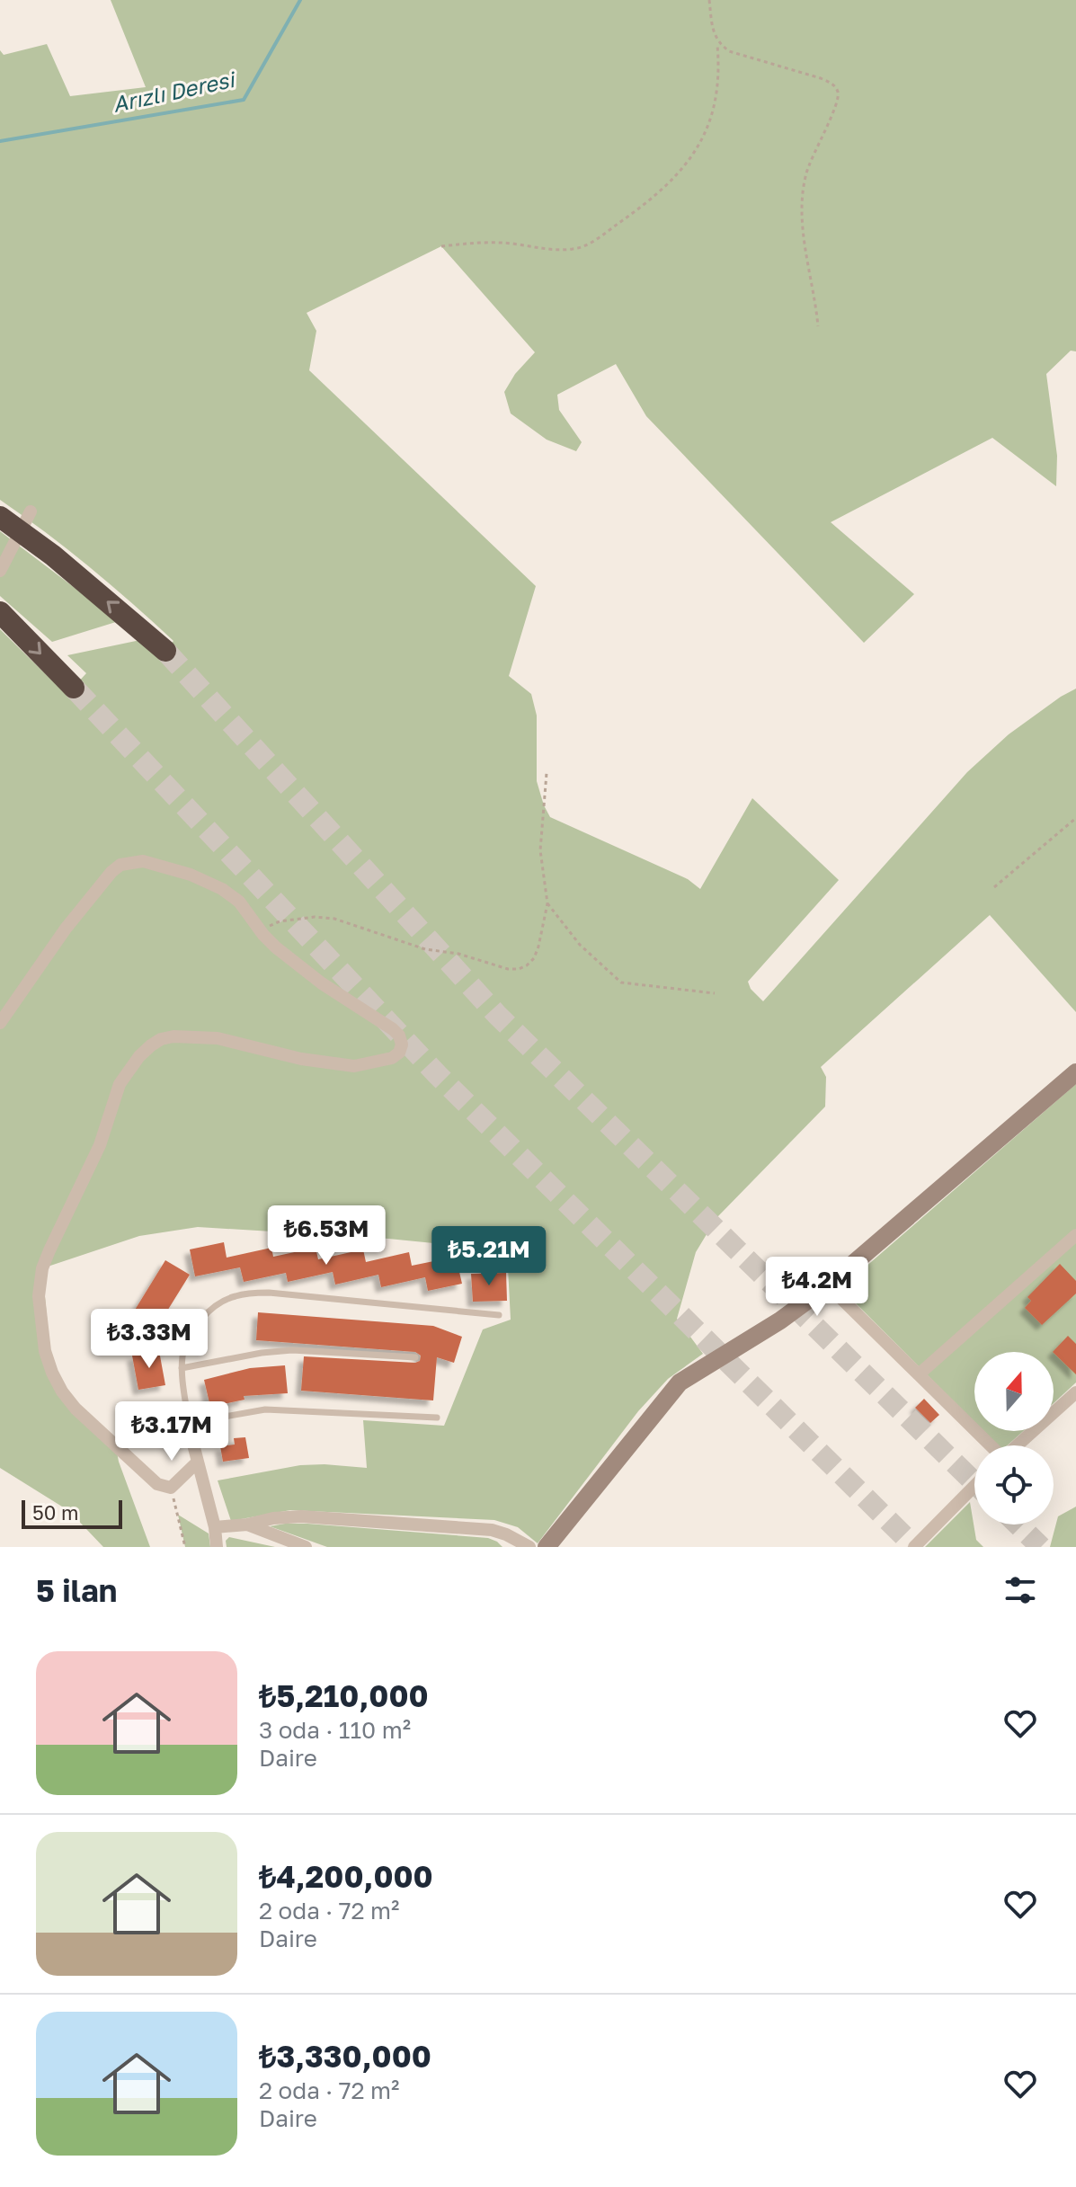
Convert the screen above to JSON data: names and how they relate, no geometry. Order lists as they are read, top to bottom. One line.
{"water":["Arızlı Deresi"],"scale_bar":"50 m","north":"top","page":{"price":["₺6.53M","₺5.21M","₺4.2M","₺3.33M","₺3.17M"],"scale":"50 m","heading":"5 ilan","list":[{"name":"₺5,210,000","note":"3 oda · 110 m² · Daire"},{"name":"₺4,200,000","note":"2 oda · 72 m² · Daire"},{"name":"₺3,330,000","note":"2 oda · 72 m² · Daire"}]}}
